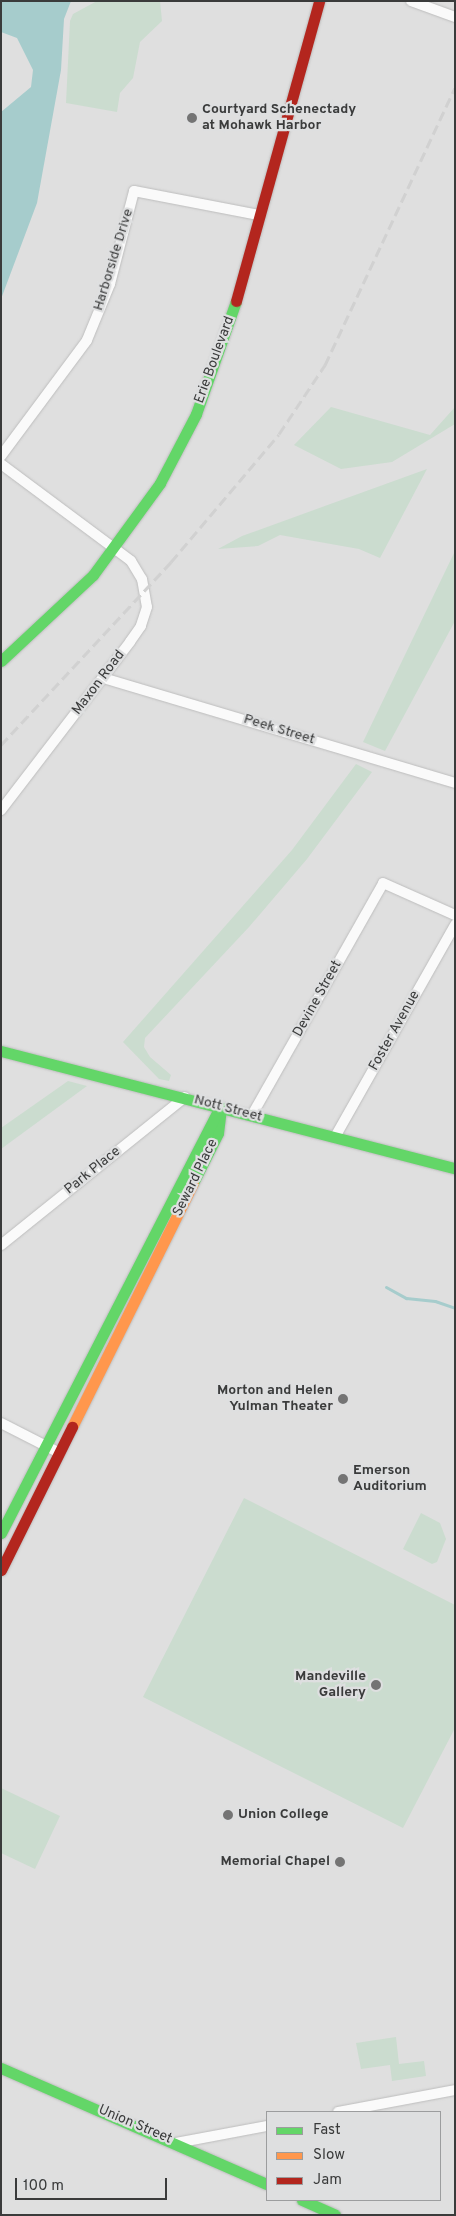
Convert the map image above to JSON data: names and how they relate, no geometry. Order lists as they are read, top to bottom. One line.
{"streets":{"main road":["Erie Boulevard","Nott Street","Seward Place","Union Street"],"street":["Harborside Drive","Maxon Road","Peek Street","Devine Street","Foster Avenue","Park Place"]},"crossings":[["Harborside Drive","Erie Boulevard"],["Erie Boulevard","Maxon Road"],["Maxon Road","Peek Street"],["Devine Street","Nott Street"],["Foster Avenue","Nott Street"],["Nott Street","Park Place"],["Nott Street","Seward Place"]],"places":["Courtyard Schenectady at Mohawk Harbor","Morton and Helen Yulman Theater","Emerson Auditorium","Mandeville Gallery","Union College","Memorial Chapel"],"legend":["Fast","Slow","Jam"],"scale_bar":"100 m"}
